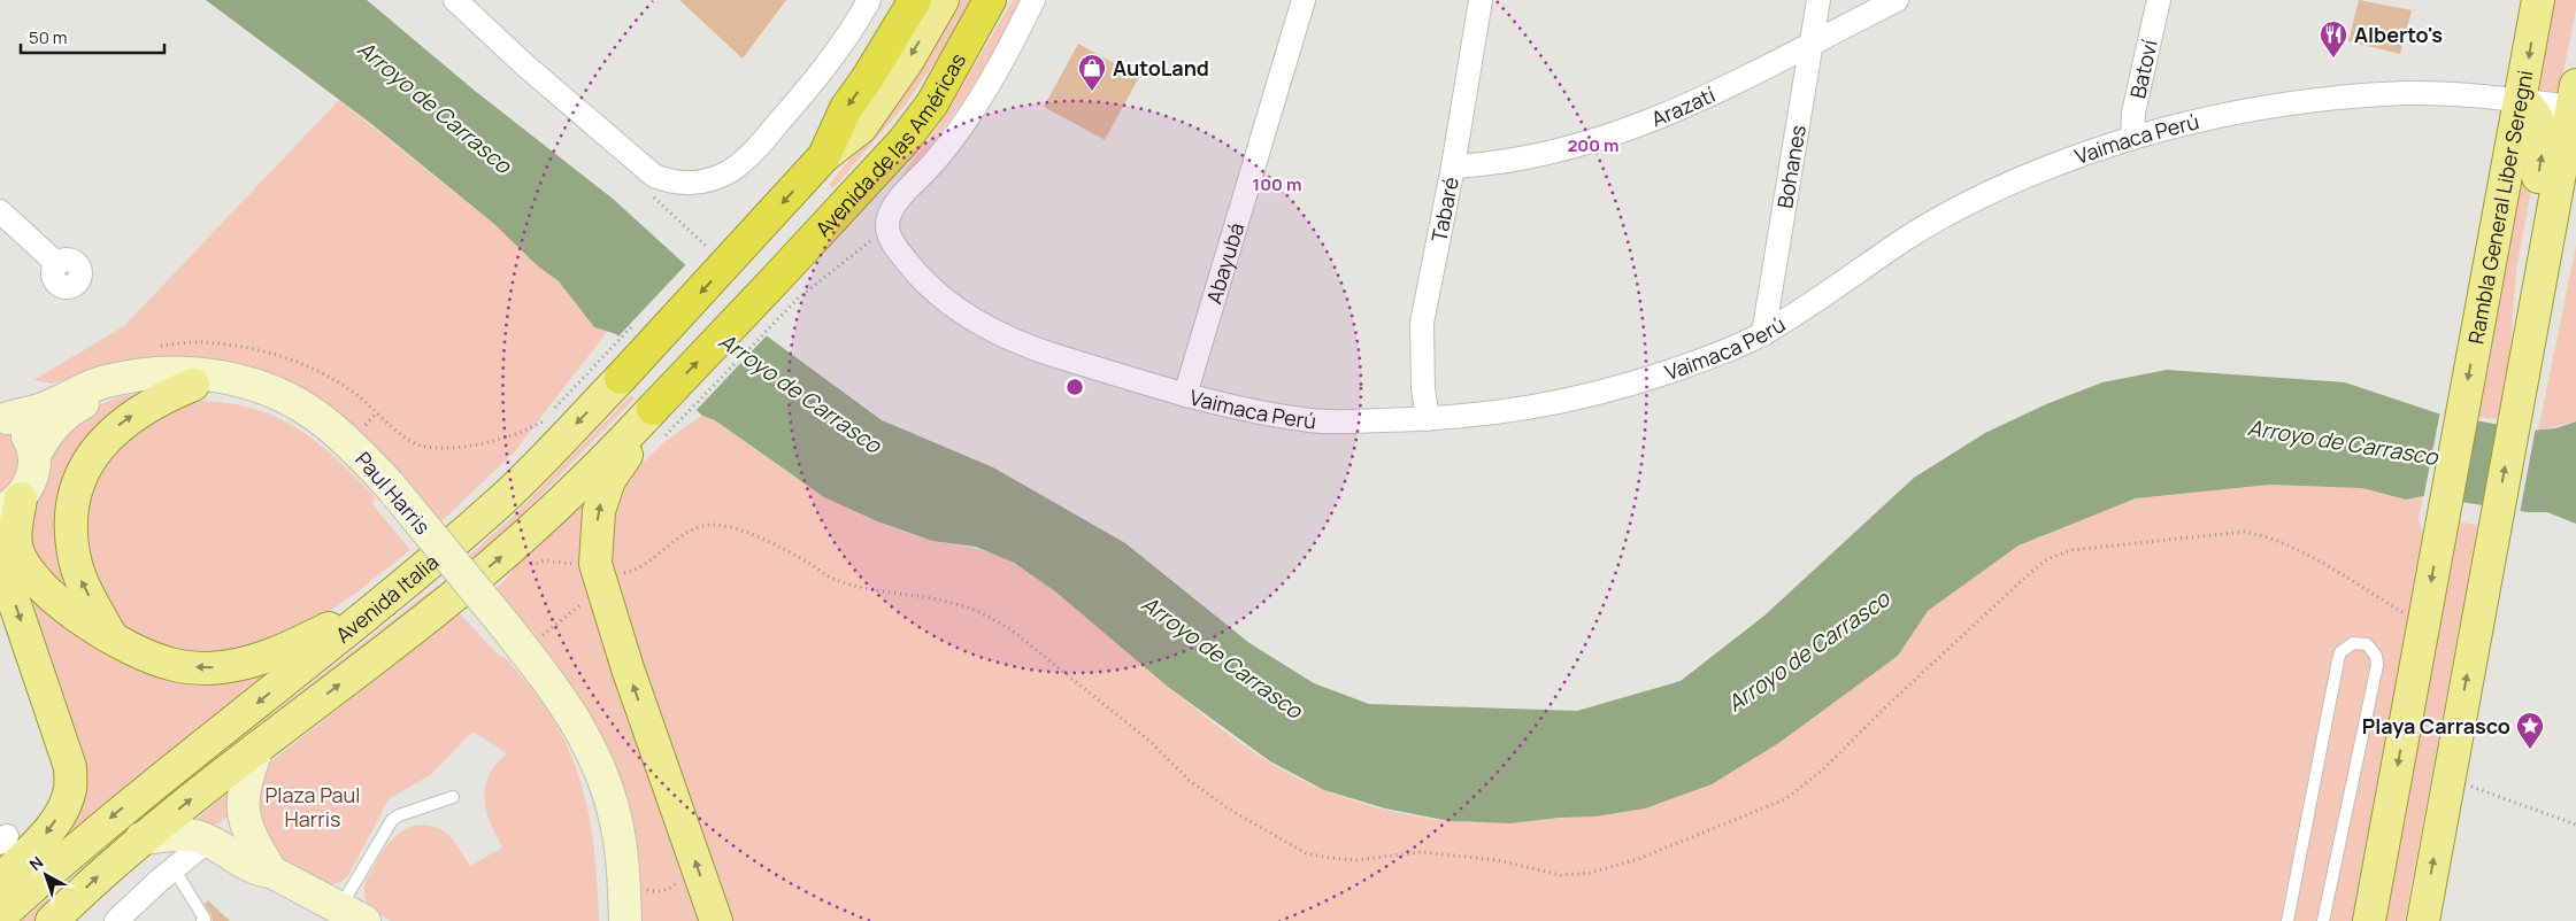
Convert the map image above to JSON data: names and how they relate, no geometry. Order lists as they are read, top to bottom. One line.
{"streets":{"highway":["Avenida de las Américas","Avenida Italia"],"main road":["Rambla General Liber Seregni","Paul Harris"],"street":["Batoví","Arazatí","Vaimaca Perú","Bohanes","Tabaré","Abayubá"]},"crossings":[["Batoví","Vaimaca Perú"],["Arazatí","Bohanes"],["Arazatí","Tabaré"],["Vaimaca Perú","Bohanes"],["Vaimaca Perú","Rambla General Liber Seregni"],["Vaimaca Perú","Tabaré"],["Vaimaca Perú","Abayubá"],["Avenida de las Américas","Avenida Italia"]],"water":["Arroyo de Carrasco"],"parks":["Plaza Paul Harris"],"places":{"restaurant":["Alberto's"],"shop":["AutoLand"],"place":["Playa Carrasco"]},"scale_bar":"50 m","north":"top left","rings":["200 m","100 m"]}
